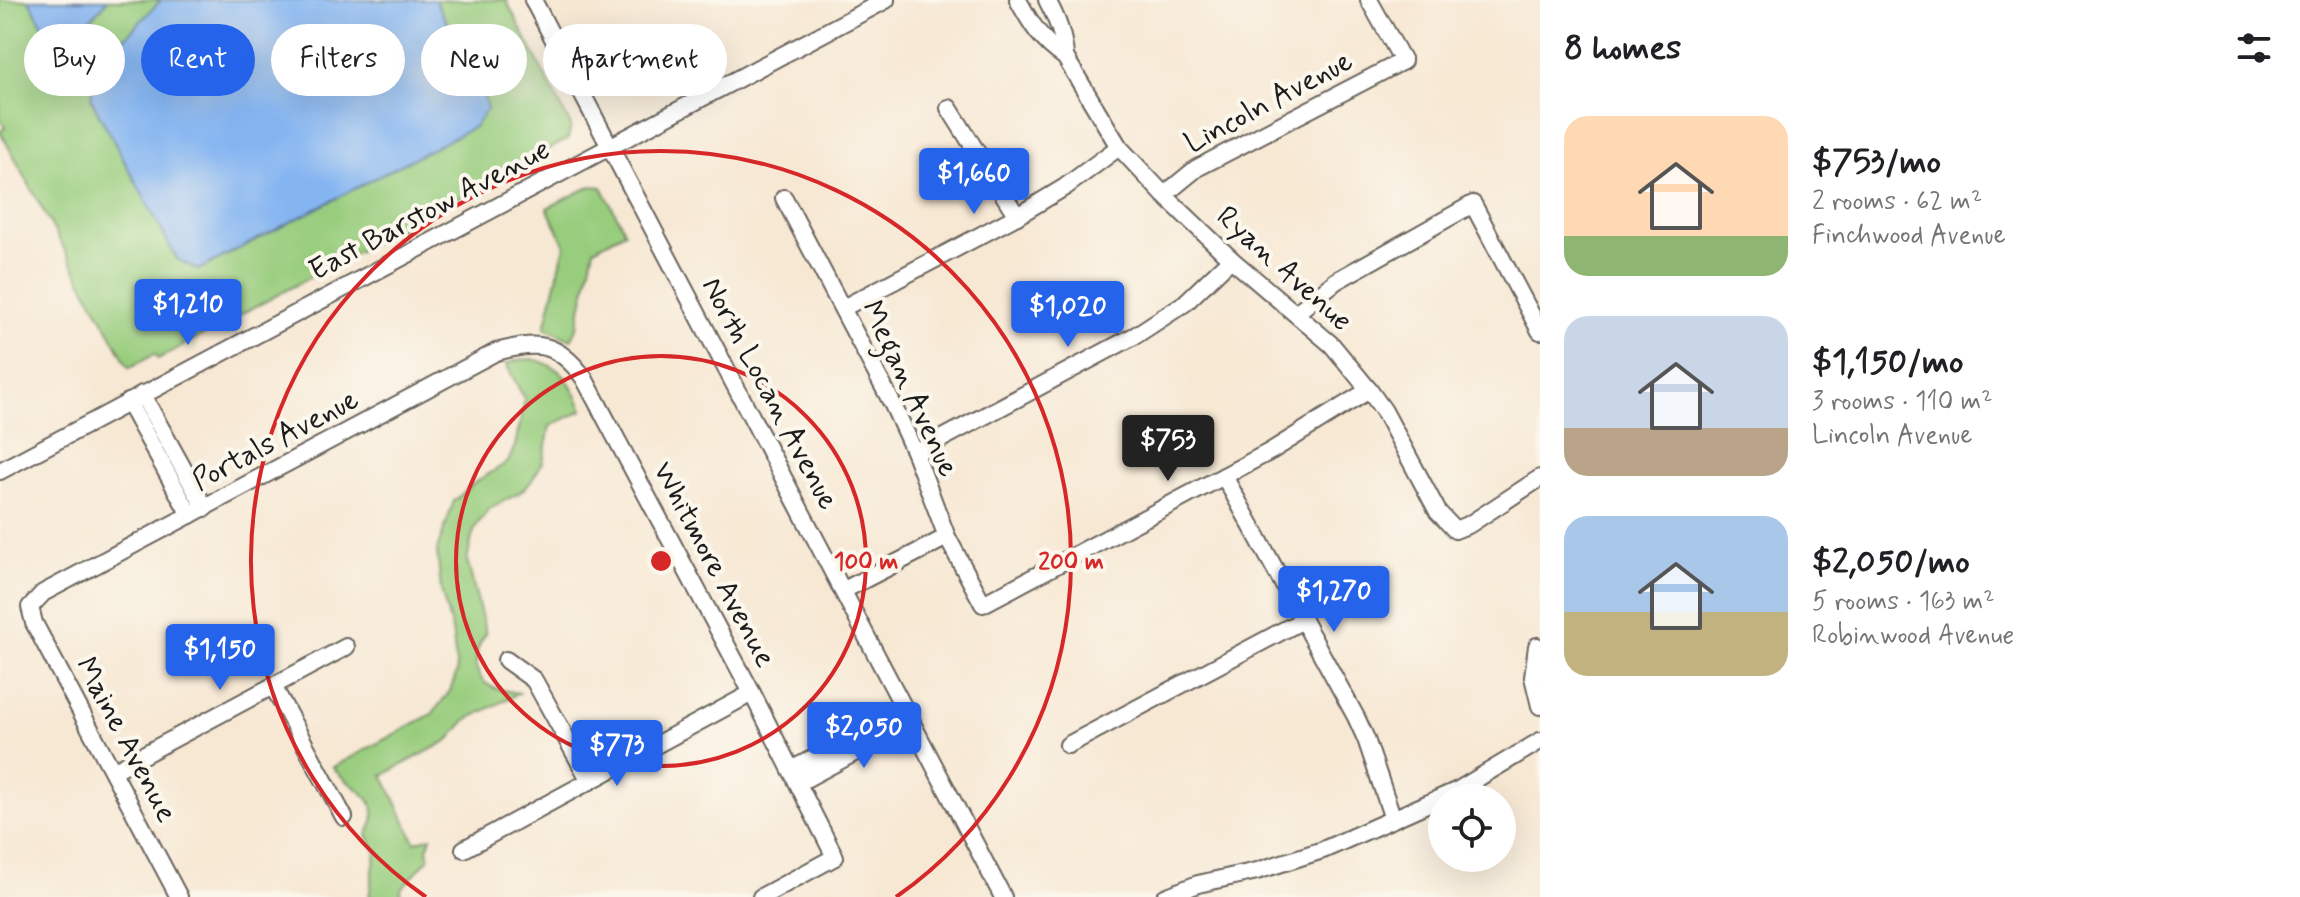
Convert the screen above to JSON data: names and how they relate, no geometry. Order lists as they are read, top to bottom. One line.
{"streets":{"street":["Lincoln Avenue","East Barstow Avenue","Ryan Avenue","Megan Avenue","North Locan Avenue","Portals Avenue","Whitmore Avenue","Maine Avenue"]},"crossings":[["Lincoln Avenue","Ryan Avenue"],["East Barstow Avenue","North Locan Avenue"],["Portals Avenue","Whitmore Avenue"],["Portals Avenue","Maine Avenue"]],"page":{"heading":"8 homes","chip":["Buy","Rent","Filters","New","Apartment"],"list":[{"name":"$753/mo","note":"2 rooms · 62 m² · Finchwood Avenue"},{"name":"$1,150/mo","note":"3 rooms · 110 m² · Lincoln Avenue"},{"name":"$2,050/mo","note":"5 rooms · 163 m² · Robinwood Avenue"}],"price":["$1,660","$1,210","$1,020","$753","$1,270","$1,150","$2,050","$773"]},"rings":["100 m","200 m"]}
